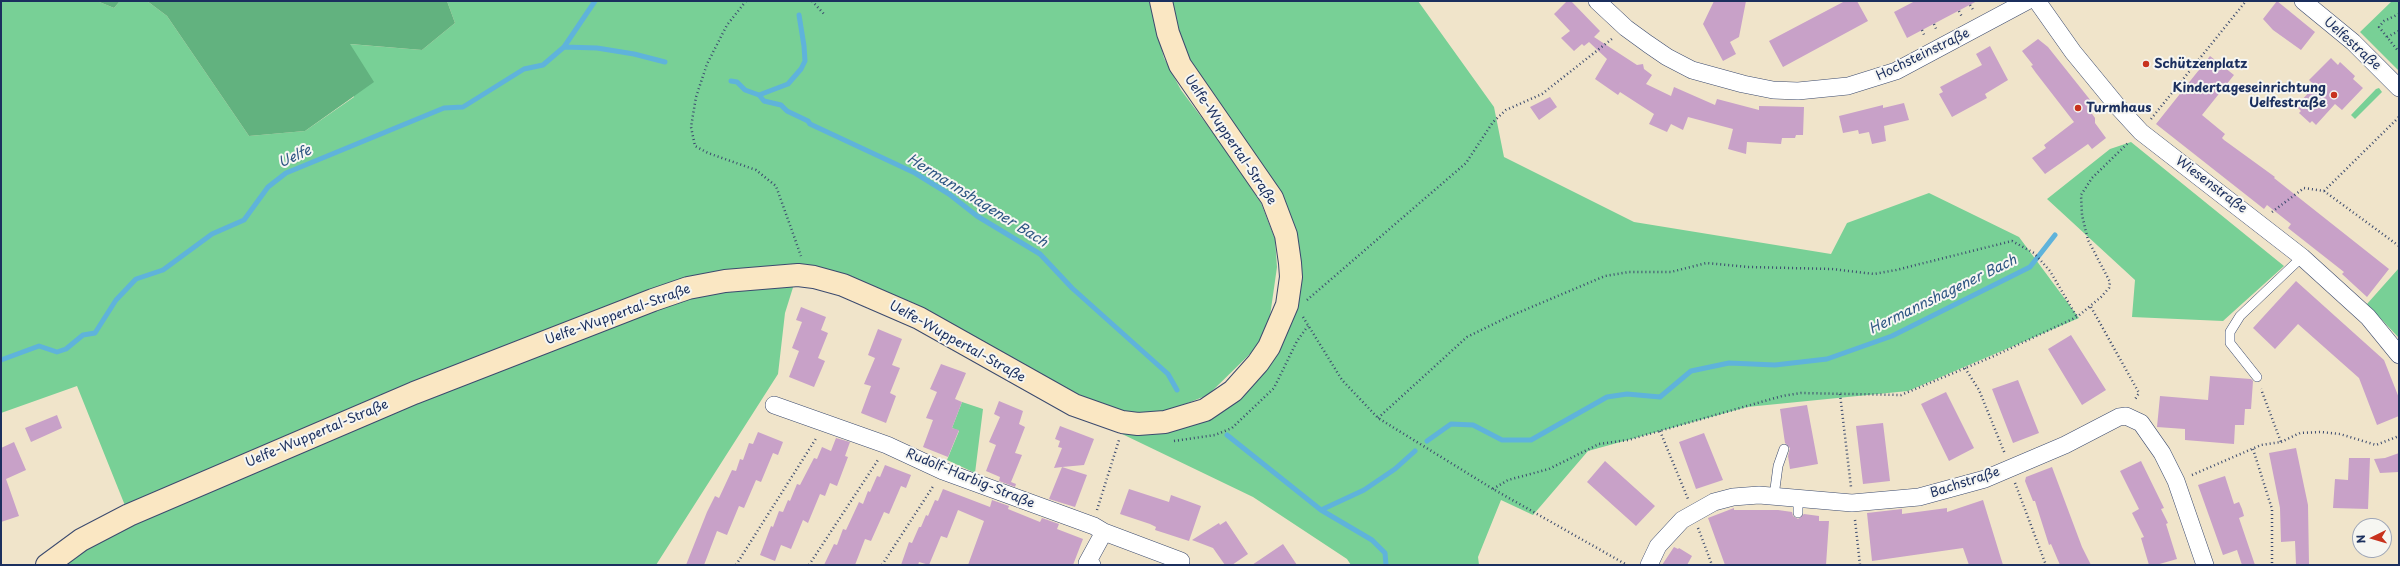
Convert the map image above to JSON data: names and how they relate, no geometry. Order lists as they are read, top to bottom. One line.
{"streets":{"main road":["Uelfe-Wuppertal-Straße"],"street":["Uelfestraße","Hochsteinstraße","Wiesenstraße","Rudolf-Harbig-Straße","Bachstraße"]},"water":["Uelfe","Hermannshagener Bach"],"places":["Schützenplatz","Kindertageseinrichtung Uelfestraße","Turmhaus"],"north":"left"}
